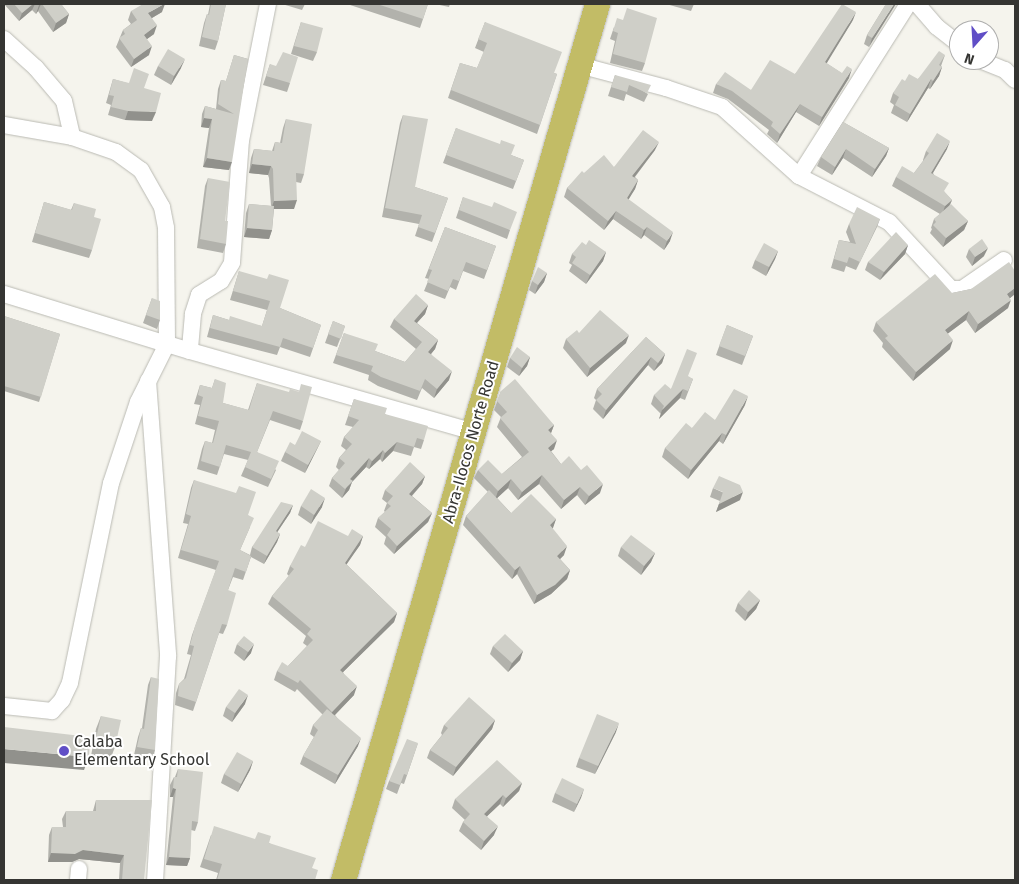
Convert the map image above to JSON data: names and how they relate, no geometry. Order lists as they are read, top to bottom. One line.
{"streets":{"main road":["Abra-Ilocos Norte Road"]},"places":["Calaba Elementary School"],"north":"bottom"}
